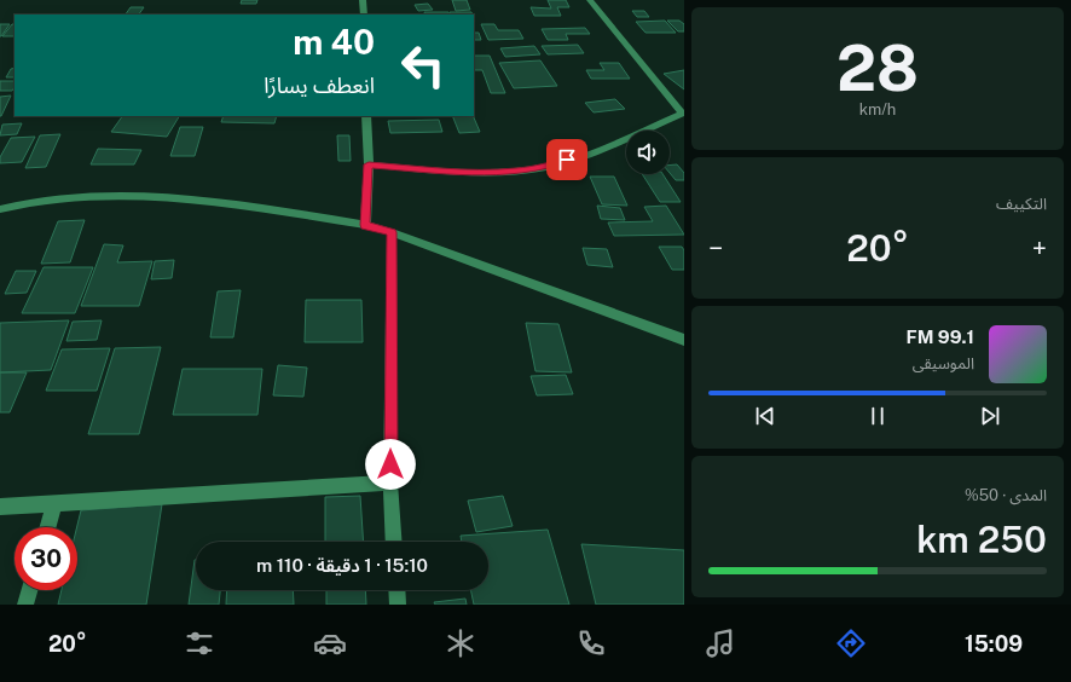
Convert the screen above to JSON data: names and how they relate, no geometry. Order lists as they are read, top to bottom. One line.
{"page":{"tile":[["28","km/h"],"التكييف",["المدى · 50%","250 km"]],"turn":["40 m","انعطف يسارًا"],"heat":["−","20°","+"],"song":["99.1 FM","الموسيقى"],"limit":"30","trip":"15:10 · 1 دقيقة · 110 m","tabs":["15:09","20°"]}}
